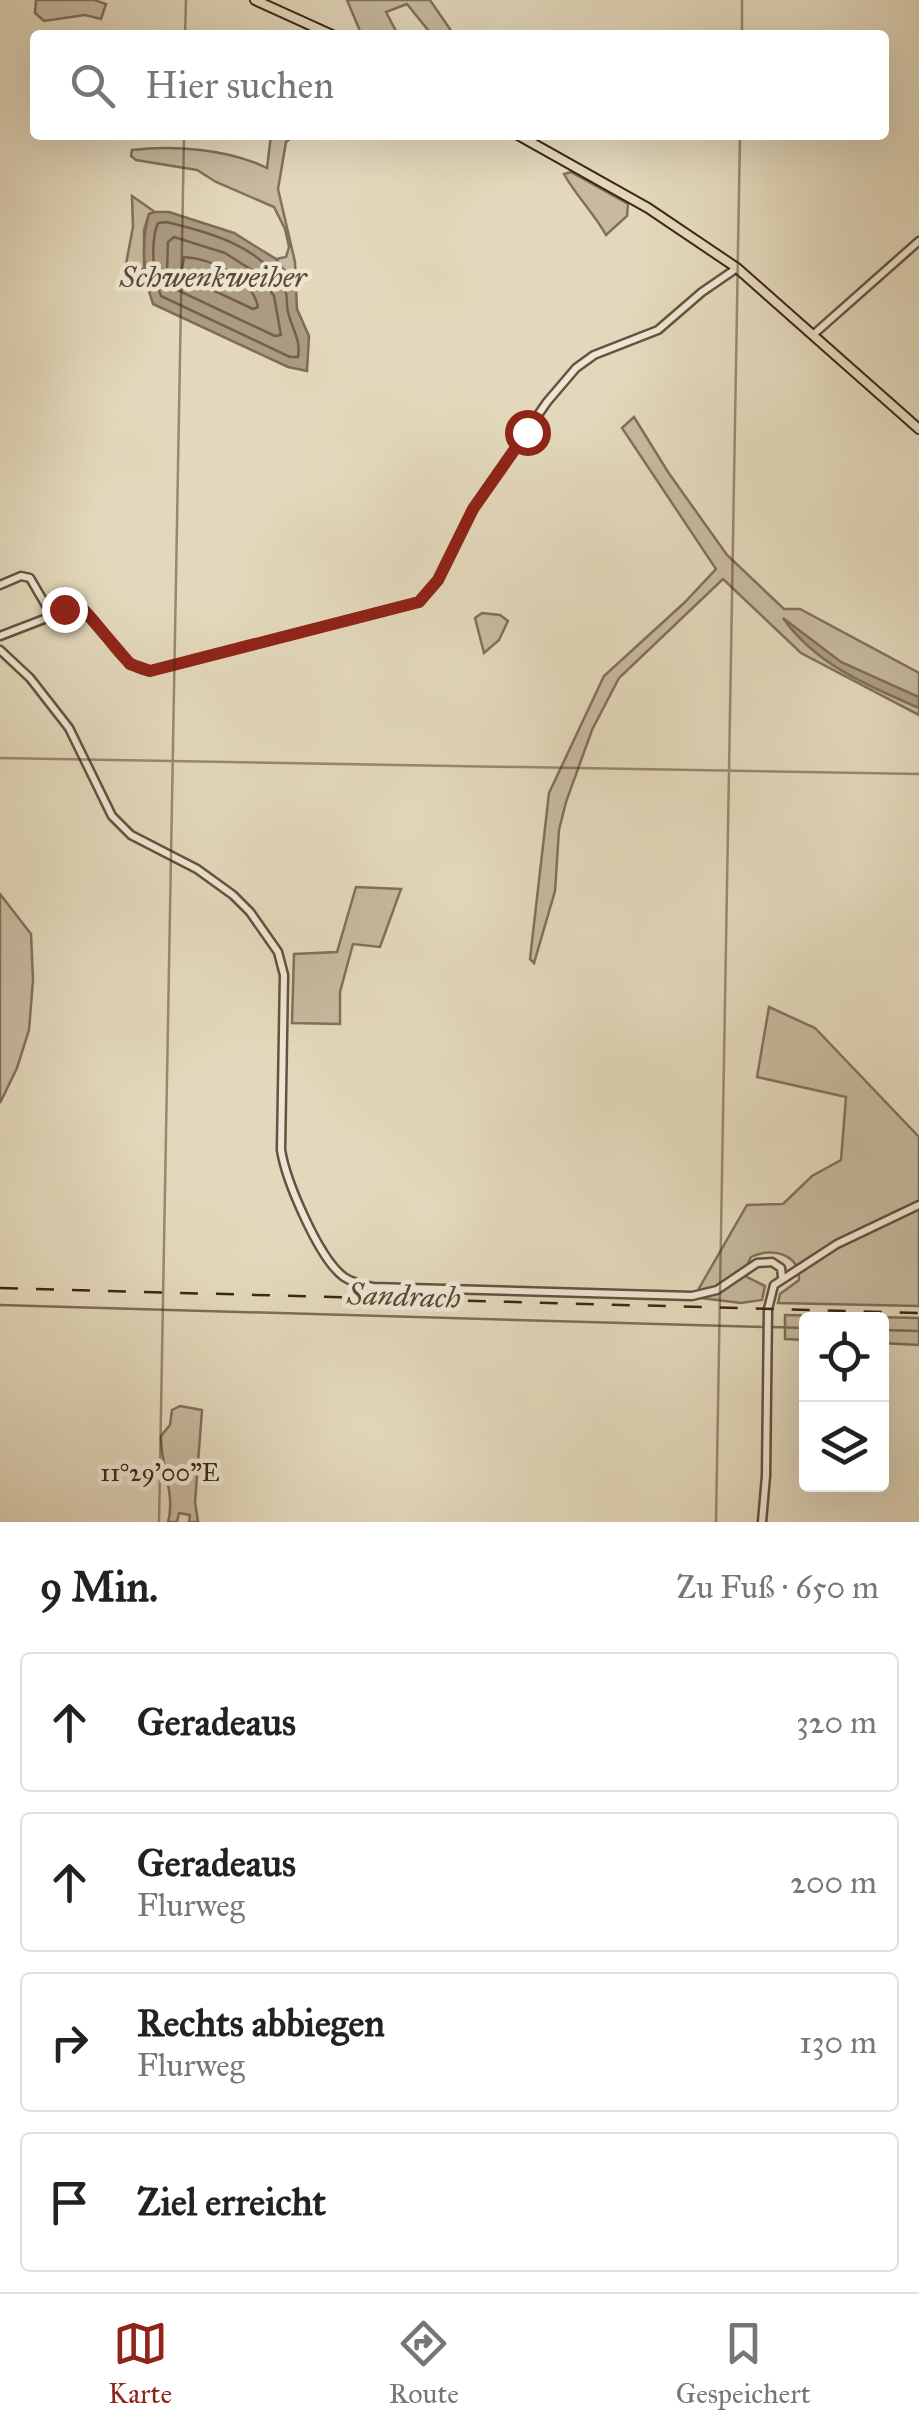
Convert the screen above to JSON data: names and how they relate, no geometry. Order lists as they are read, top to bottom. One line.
{"water":["Schwenkweiher","Sandrach"],"page":{"search":"Hier suchen","heading":["9 Min.","Zu Fuß · 650 m"],"list":[["Geradeaus","320 m"],["Geradeaus","Flurweg","200 m"],["Rechts abbiegen","Flurweg","130 m"],"Ziel erreicht"],"nav":["Karte","Route","Gespeichert"]},"coordinates":["11°29'00\"E"]}
